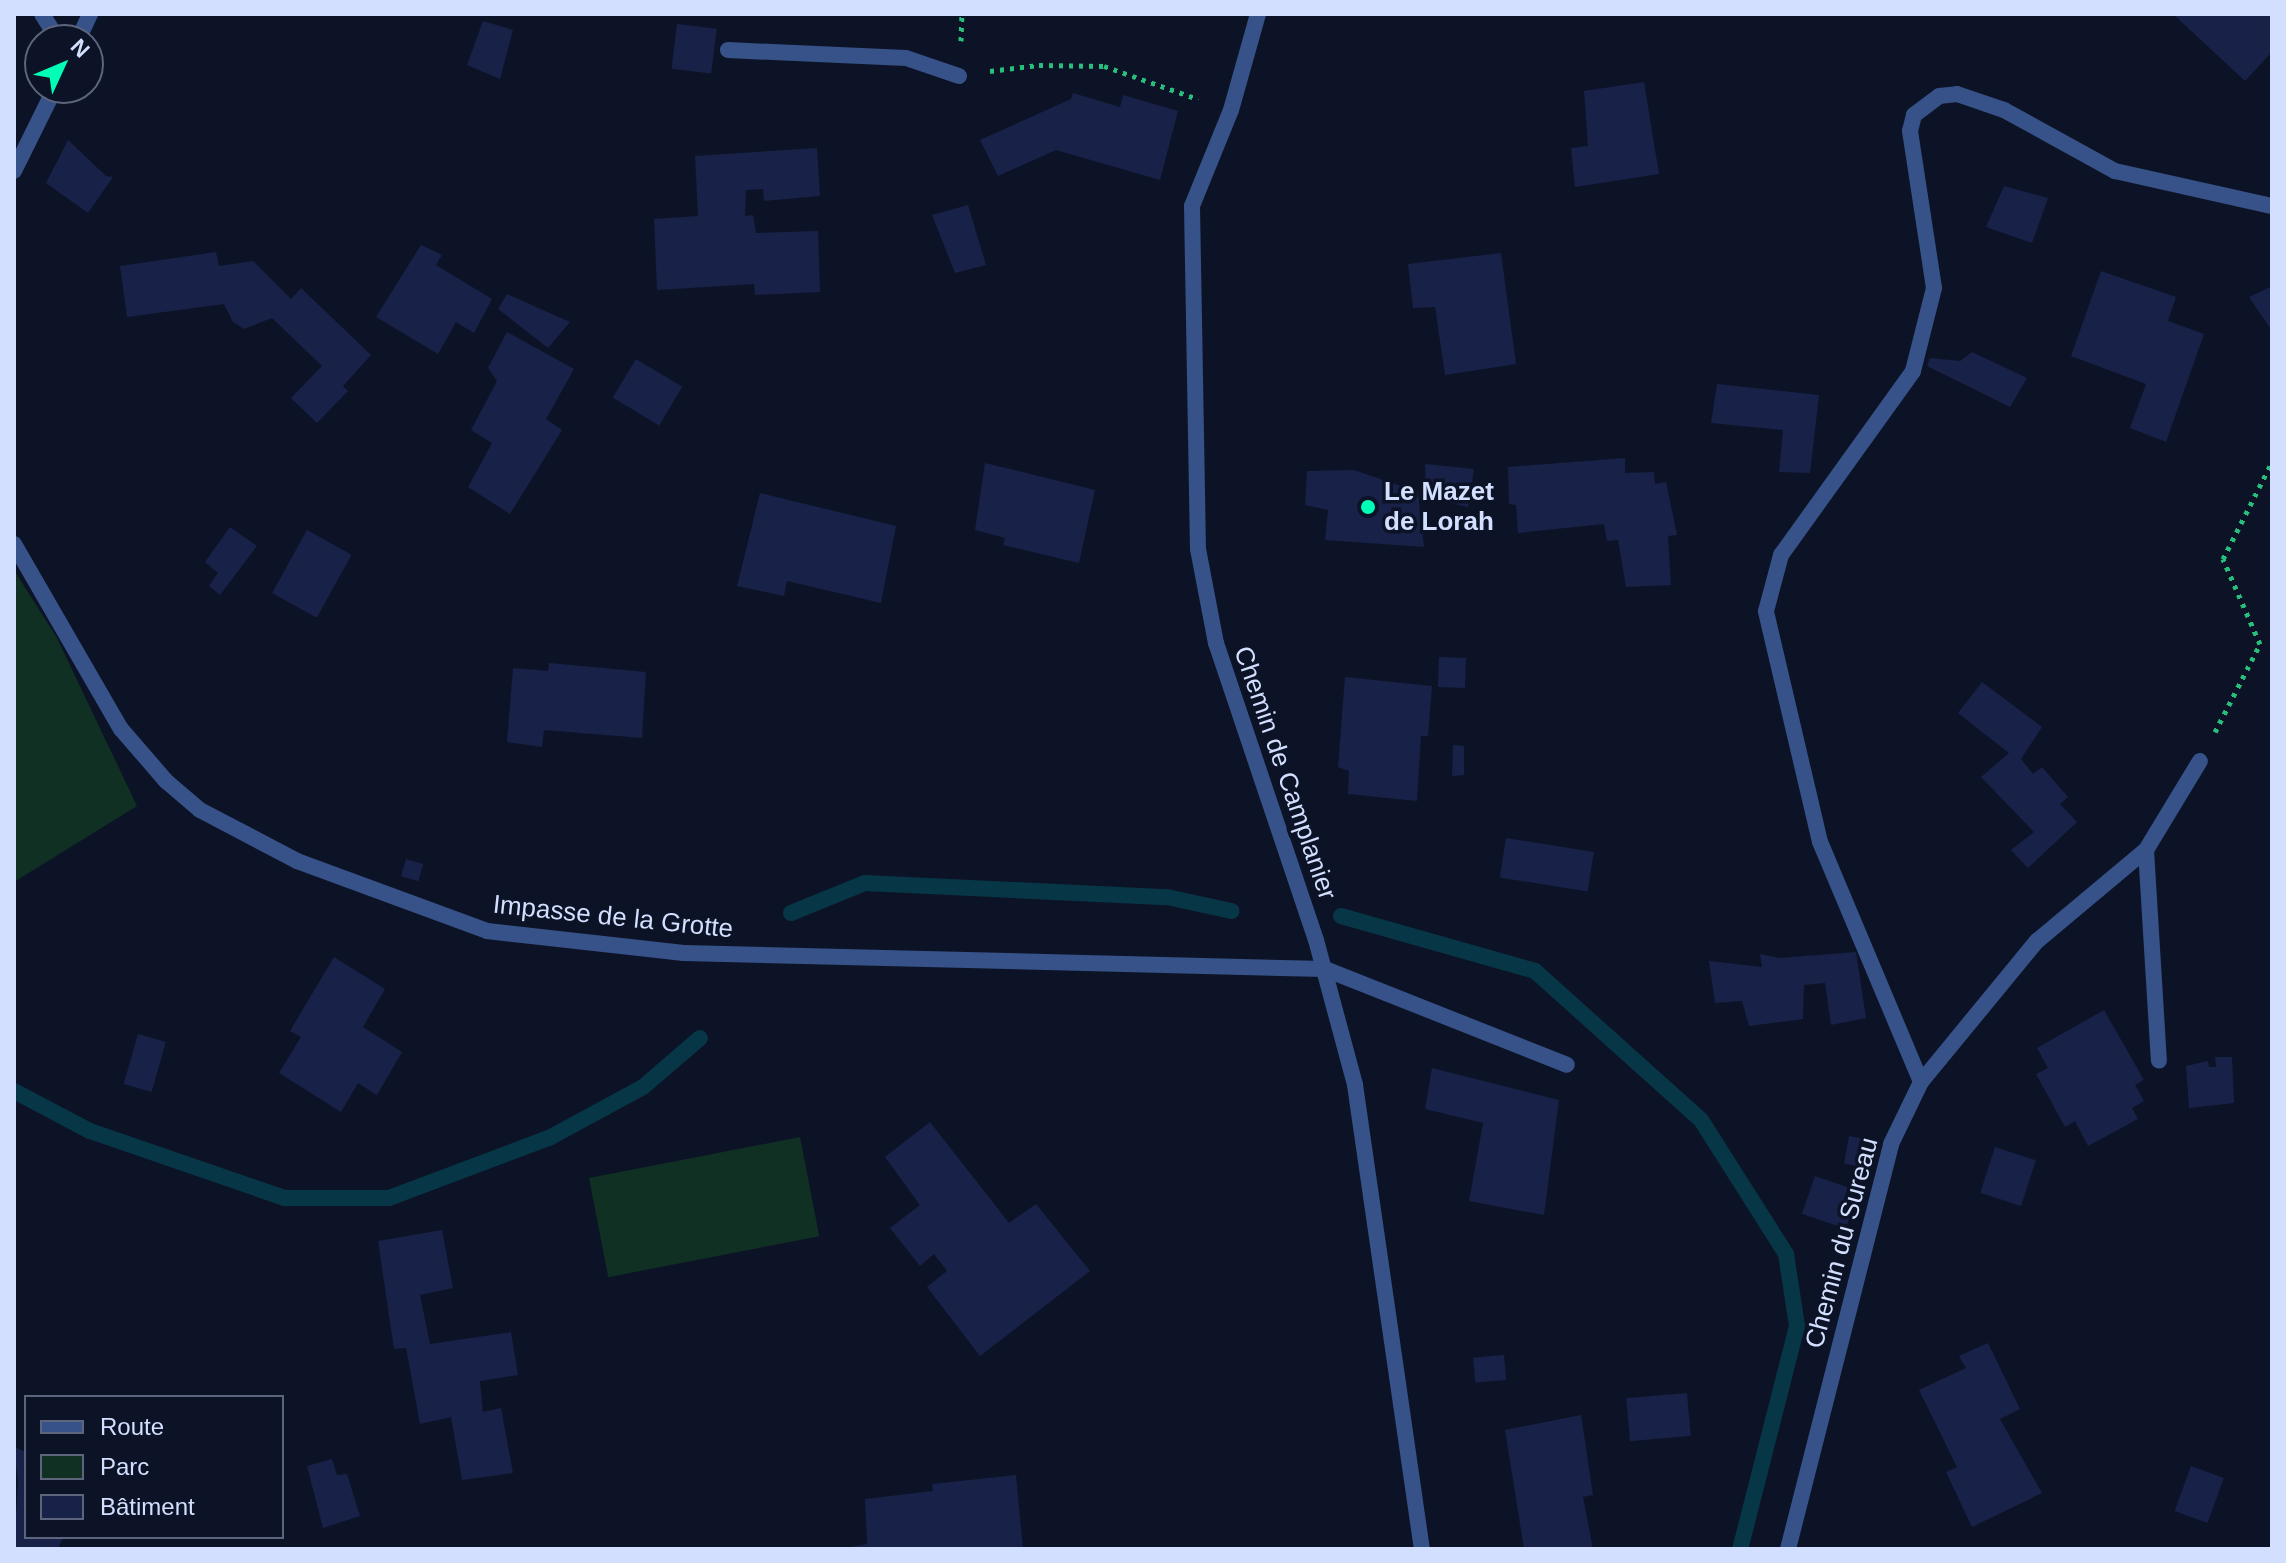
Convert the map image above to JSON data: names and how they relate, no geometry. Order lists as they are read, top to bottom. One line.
{"streets":{"street":["Chemin de Camplanier","Impasse de la Grotte","Chemin du Sureau"]},"crossings":[["Chemin de Camplanier","Impasse de la Grotte"]],"places":["Le Mazet de Lorah"],"legend":["Route","Parc","Bâtiment"],"north":"top right"}
